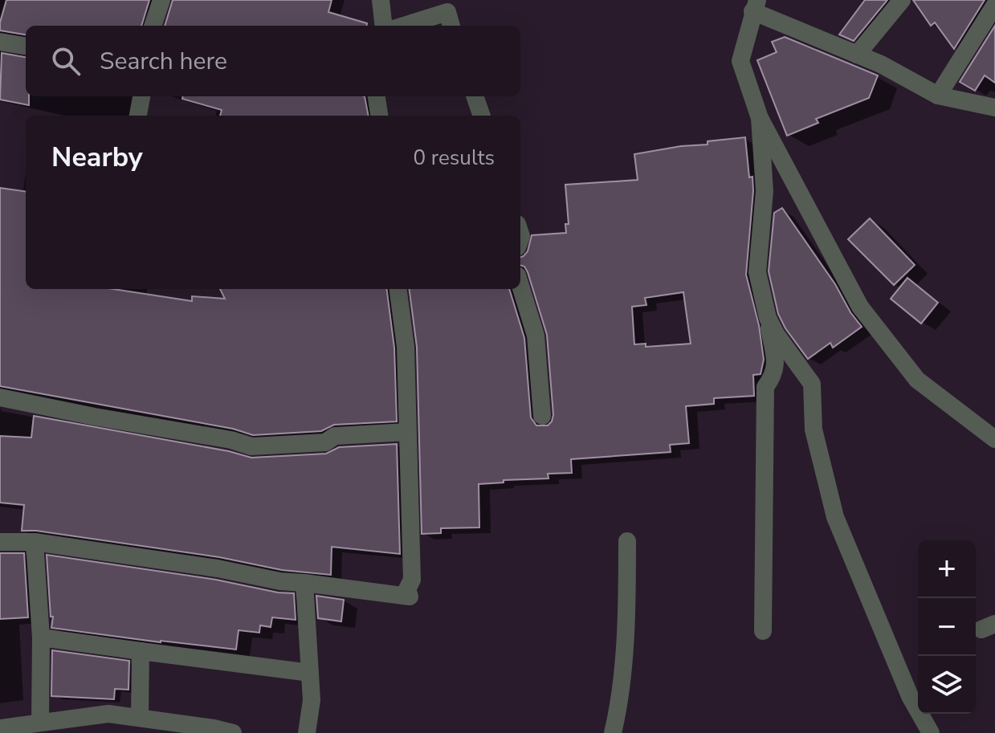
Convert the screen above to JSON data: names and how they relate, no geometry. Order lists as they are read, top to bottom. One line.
{"page":{"search":"Search here","heading":["Nearby","0 results"],"map_buttons":["+","−"]}}
